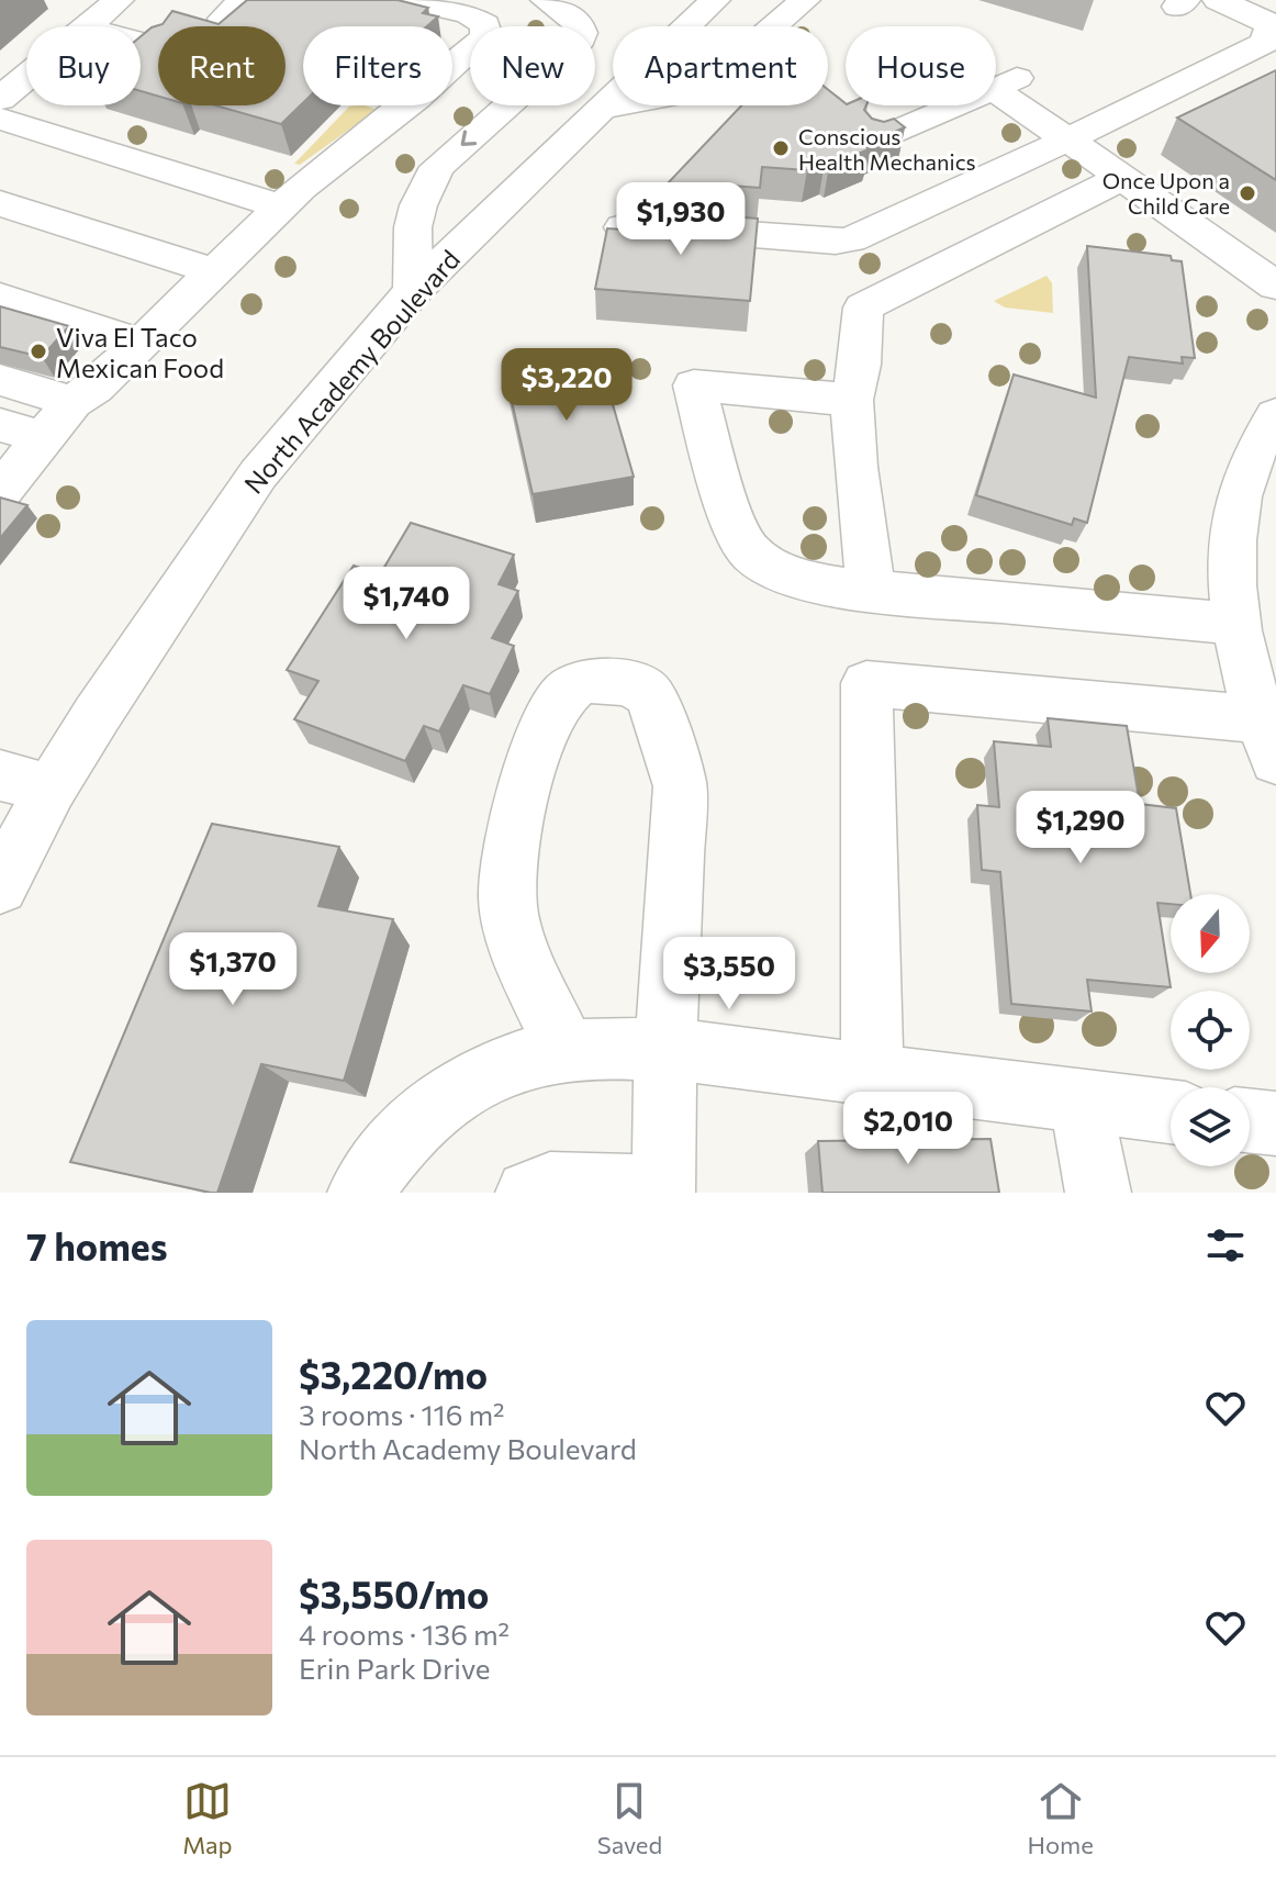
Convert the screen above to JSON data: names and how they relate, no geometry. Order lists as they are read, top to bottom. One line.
{"streets":{"main road":["North Academy Boulevard"]},"places":["Conscious Health Mechanics","Once Upon a Child Care","Viva El Taco Mexican Food"],"north":"bottom","page":{"chip":["Buy","Rent","Filters","New","Apartment","House"],"price":["$1,930","$3,220","$1,740","$1,290","$1,370","$3,550","$2,010"],"heading":"7 homes","list":[{"name":"$3,220/mo","note":"3 rooms · 116 m² · North Academy Boulevard"},{"name":"$3,550/mo","note":"4 rooms · 136 m² · Erin Park Drive"}],"tabs":["Map","Saved","Home"]}}
